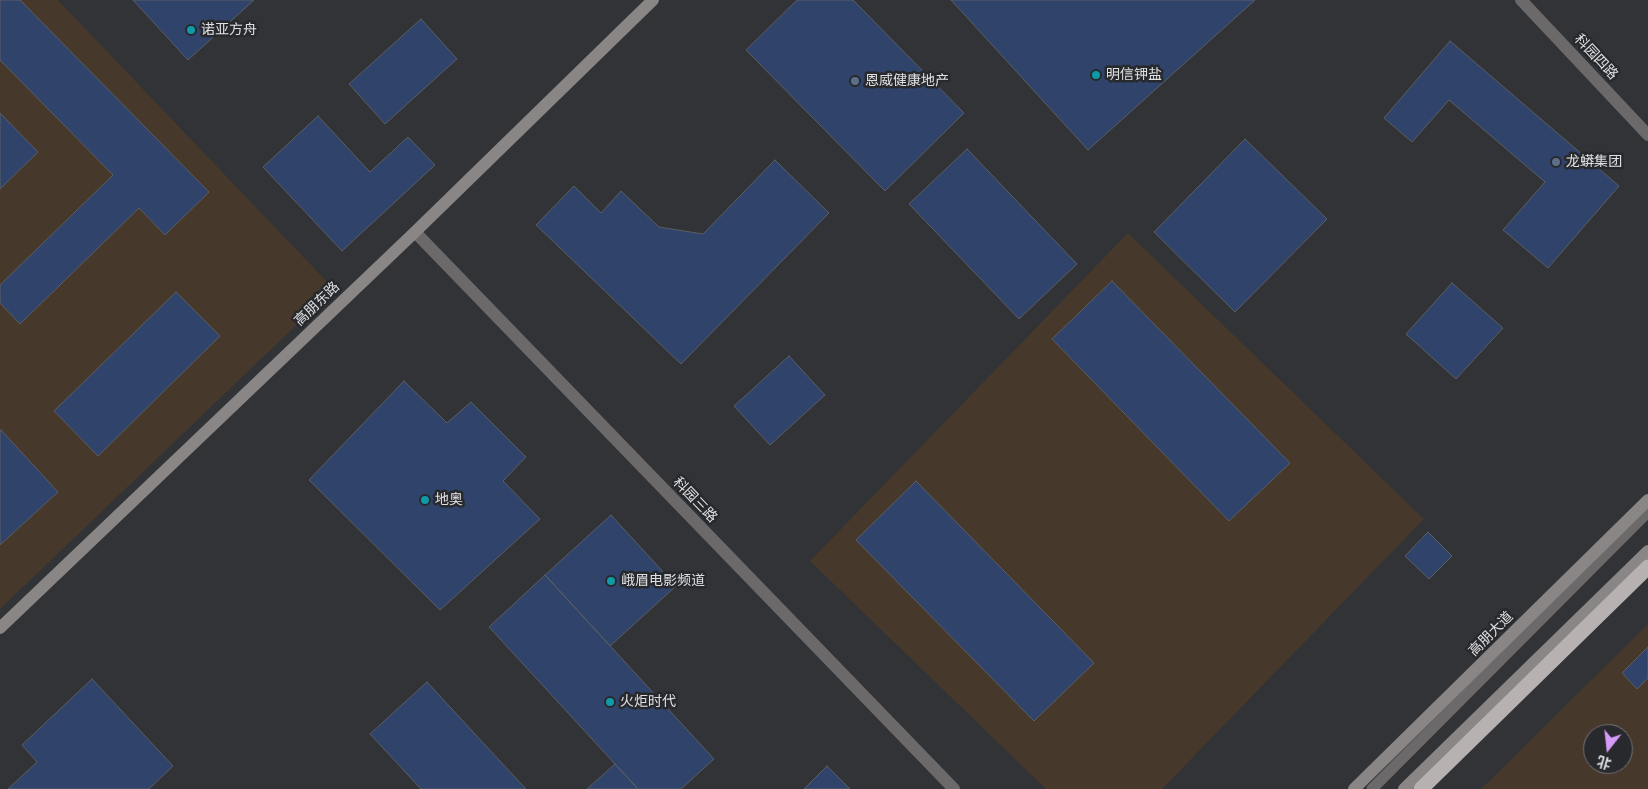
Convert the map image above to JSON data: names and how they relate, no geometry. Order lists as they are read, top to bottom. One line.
{"streets":{"street":["科园四路","高朋东路","科园三路","高朋大道"]},"crossings":[["高朋东路","科园三路"]],"places":["诺亚方舟","明信钾盐","恩威健康地产","龙蟒集团","地奥","峨眉电影频道","火炬时代"],"north":"bottom"}
